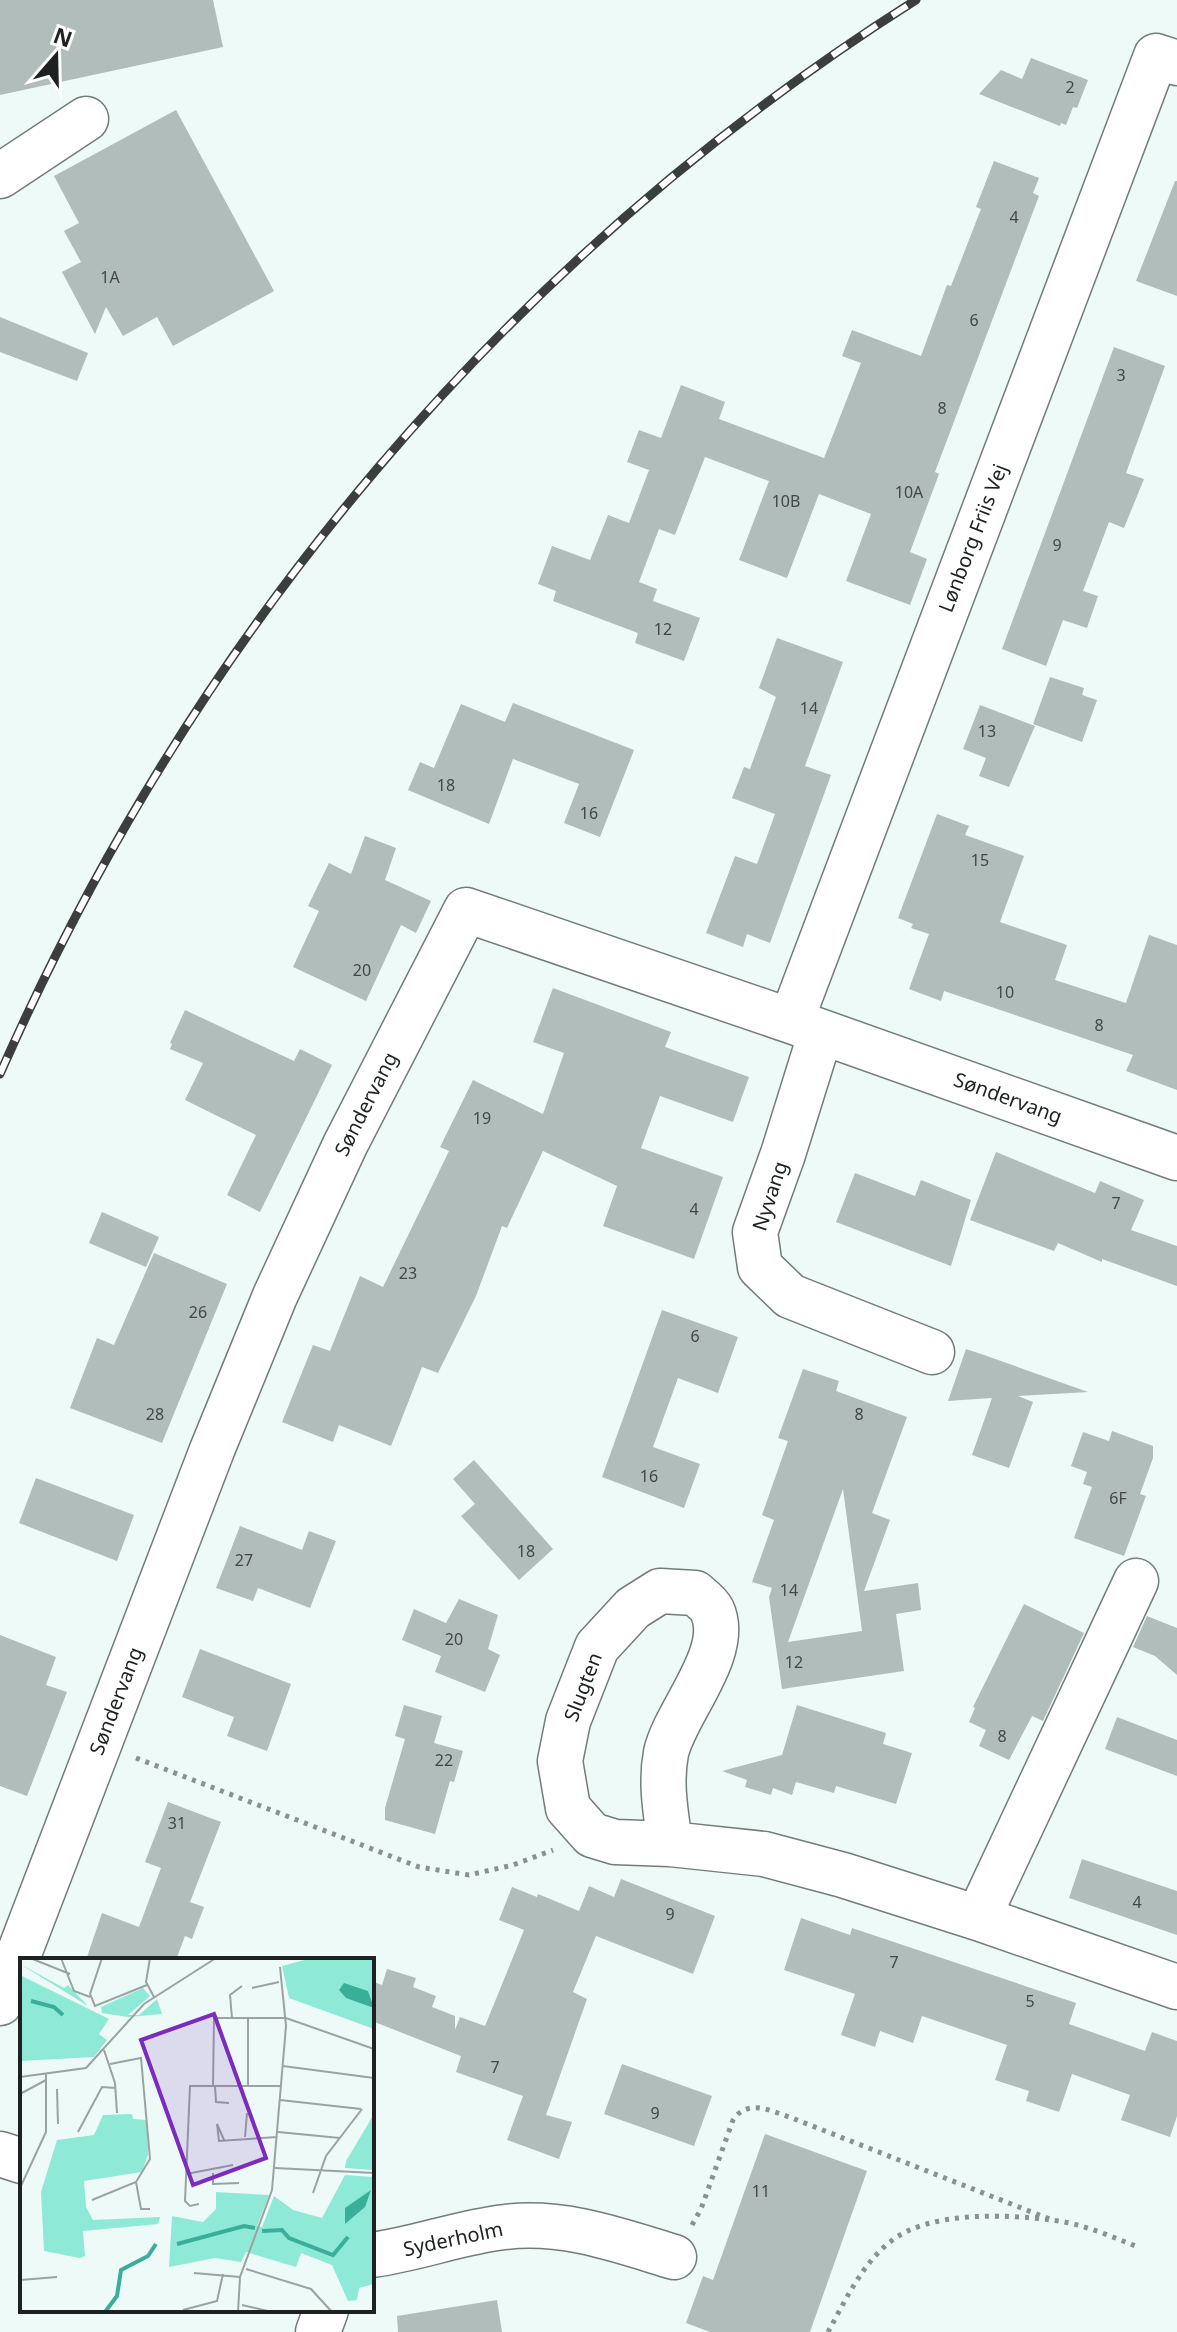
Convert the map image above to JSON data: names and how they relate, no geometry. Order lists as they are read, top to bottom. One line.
{"streets":{"street":["Lønborg Friis Vej","Søndervang","Nyvang","Slugten","Syderholm"]},"crossings":[["Lønborg Friis Vej","Søndervang"],["Lønborg Friis Vej","Nyvang"],["Søndervang","Nyvang"]],"house_numbers":["2","4","1A","6","3","8","10A","10B","9","12","14","13","18","16","15","20","10","8","19","7","4","23","26","6","28","8","16","6F","18","27","14","20","12","8","22","31","4","9","7","5","7","9","11"],"north":"top"}
